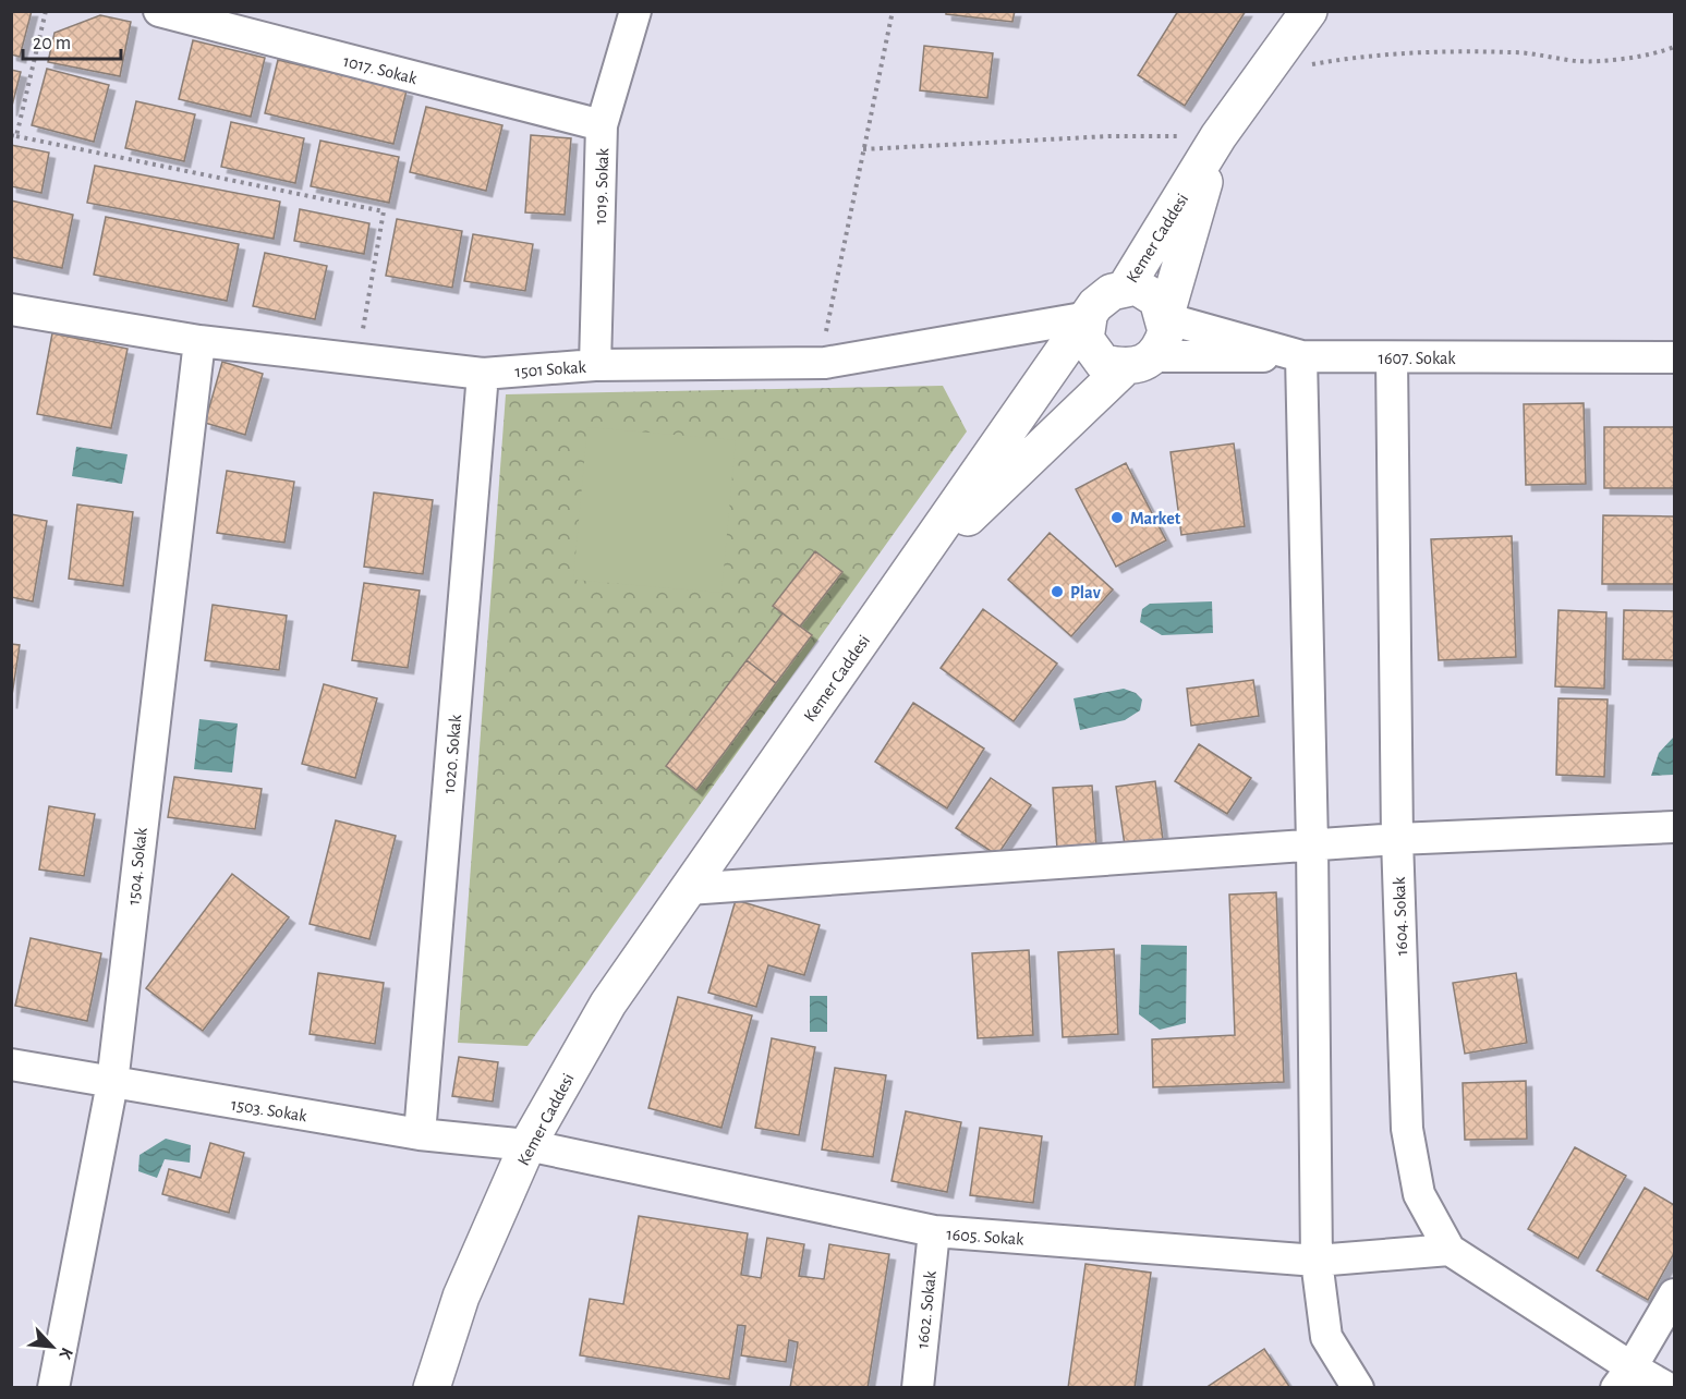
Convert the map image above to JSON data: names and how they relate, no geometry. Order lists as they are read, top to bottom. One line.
{"streets":{"street":["1017. Sokak","1019. Sokak","Kemer Caddesi","1607. Sokak","1501 Sokak","1020. Sokak","1504. Sokak","1604. Sokak","1503. Sokak","1605. Sokak","1602. Sokak"]},"crossings":[["1017. Sokak","1019. Sokak"],["1019. Sokak","1501 Sokak"],["Kemer Caddesi","1607. Sokak"],["Kemer Caddesi","1501 Sokak"],["Kemer Caddesi","1503. Sokak"],["Kemer Caddesi","1605. Sokak"],["1607. Sokak","1501 Sokak"],["1607. Sokak","1604. Sokak"],["1501 Sokak","1020. Sokak"],["1501 Sokak","1504. Sokak"],["1020. Sokak","1503. Sokak"],["1504. Sokak","1503. Sokak"],["1604. Sokak","1605. Sokak"],["1503. Sokak","1605. Sokak"],["1605. Sokak","1602. Sokak"]],"places":["Market","Plav"],"scale_bar":"20 m","north":"bottom right"}
